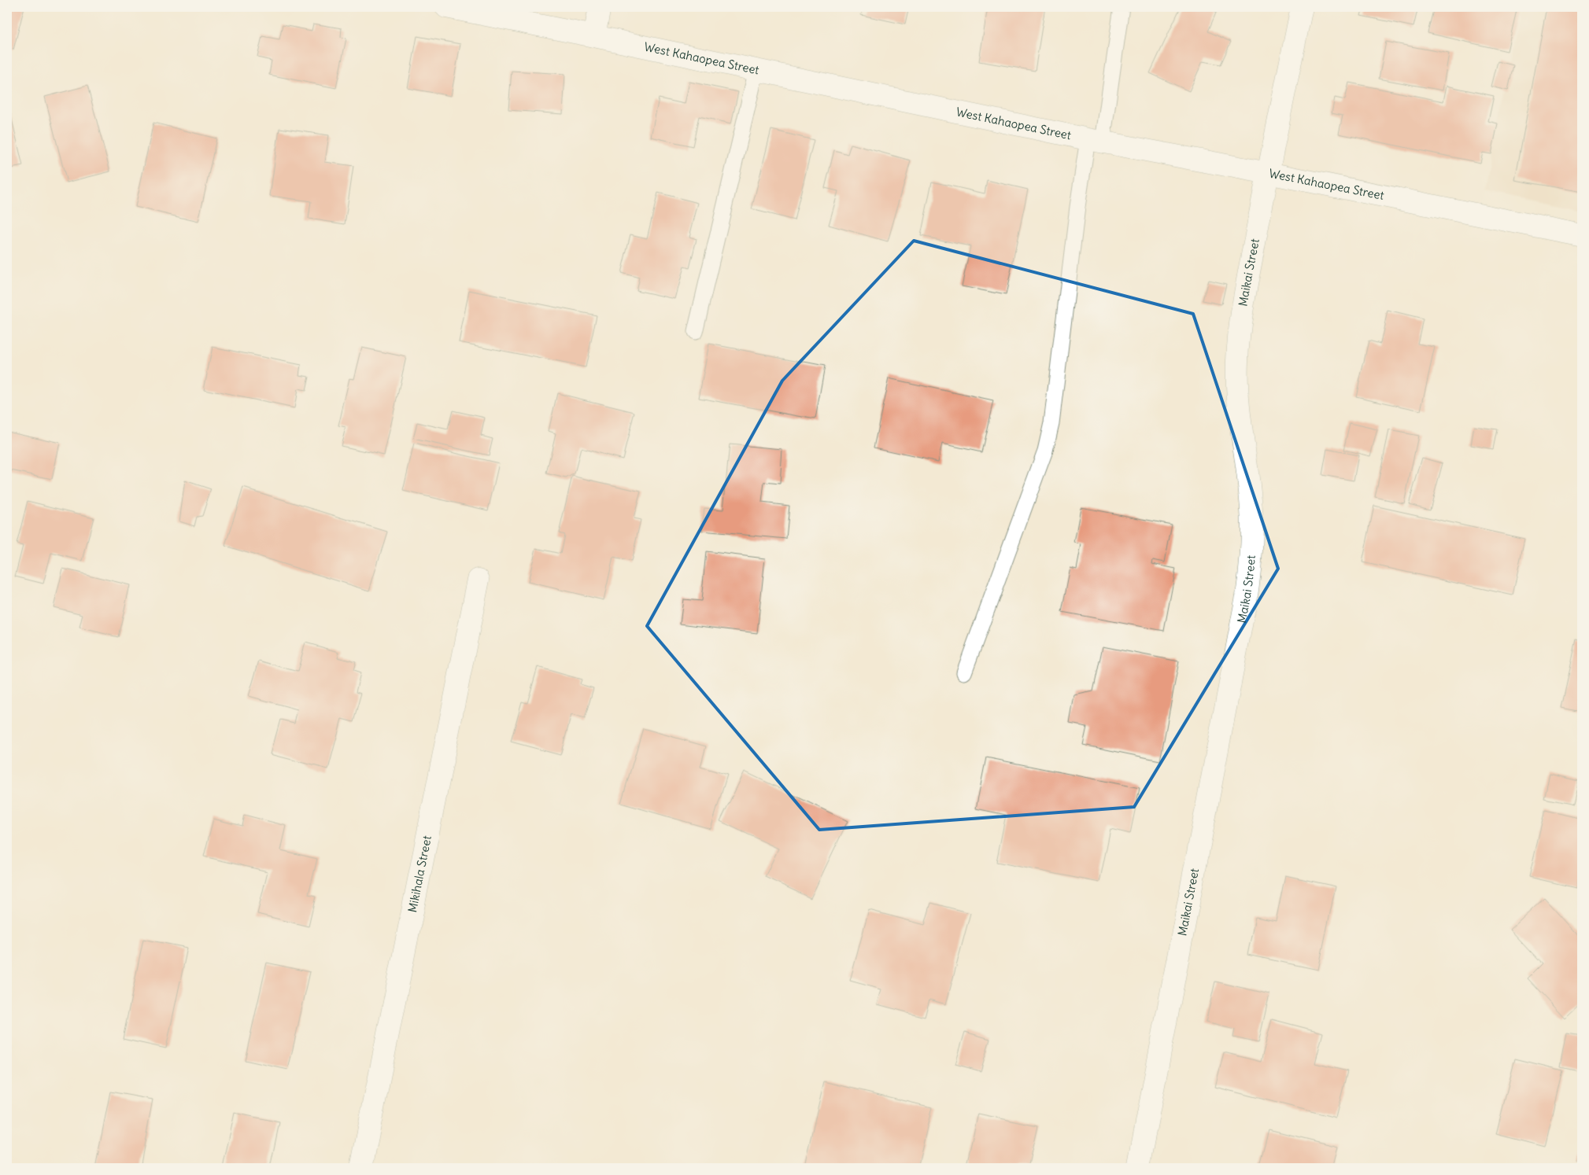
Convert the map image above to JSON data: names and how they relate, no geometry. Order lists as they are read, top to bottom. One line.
{"streets":{"street":["West Kahaopea Street","Maikai Street","Mikihala Street"]},"crossings":[["West Kahaopea Street","Maikai Street"]]}
